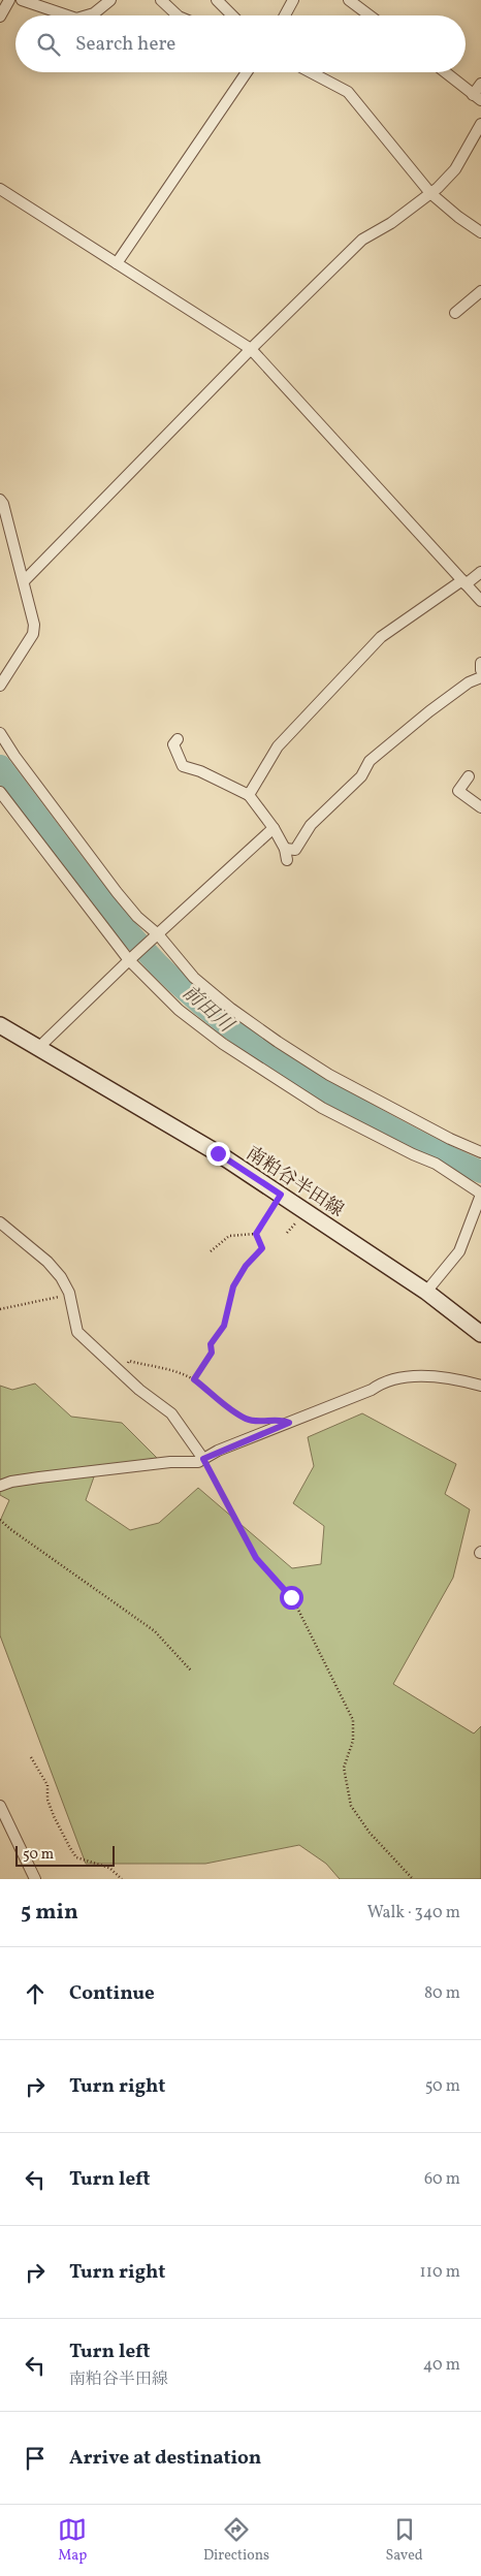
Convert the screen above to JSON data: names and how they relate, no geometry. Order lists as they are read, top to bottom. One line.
{"streets":{"main road":["南粕谷半田線"]},"water":["前田川"],"scale_bar":"50 m","page":{"search":"Search here","scale":"50 m","heading":["5 min","Walk · 340 m"],"list":[["Continue","80 m"],["Turn right","50 m"],["Turn left","60 m"],["Turn right","110 m"],["Turn left","南粕谷半田線","40 m"],"Arrive at destination"],"nav":["Map","Directions","Saved"]}}
